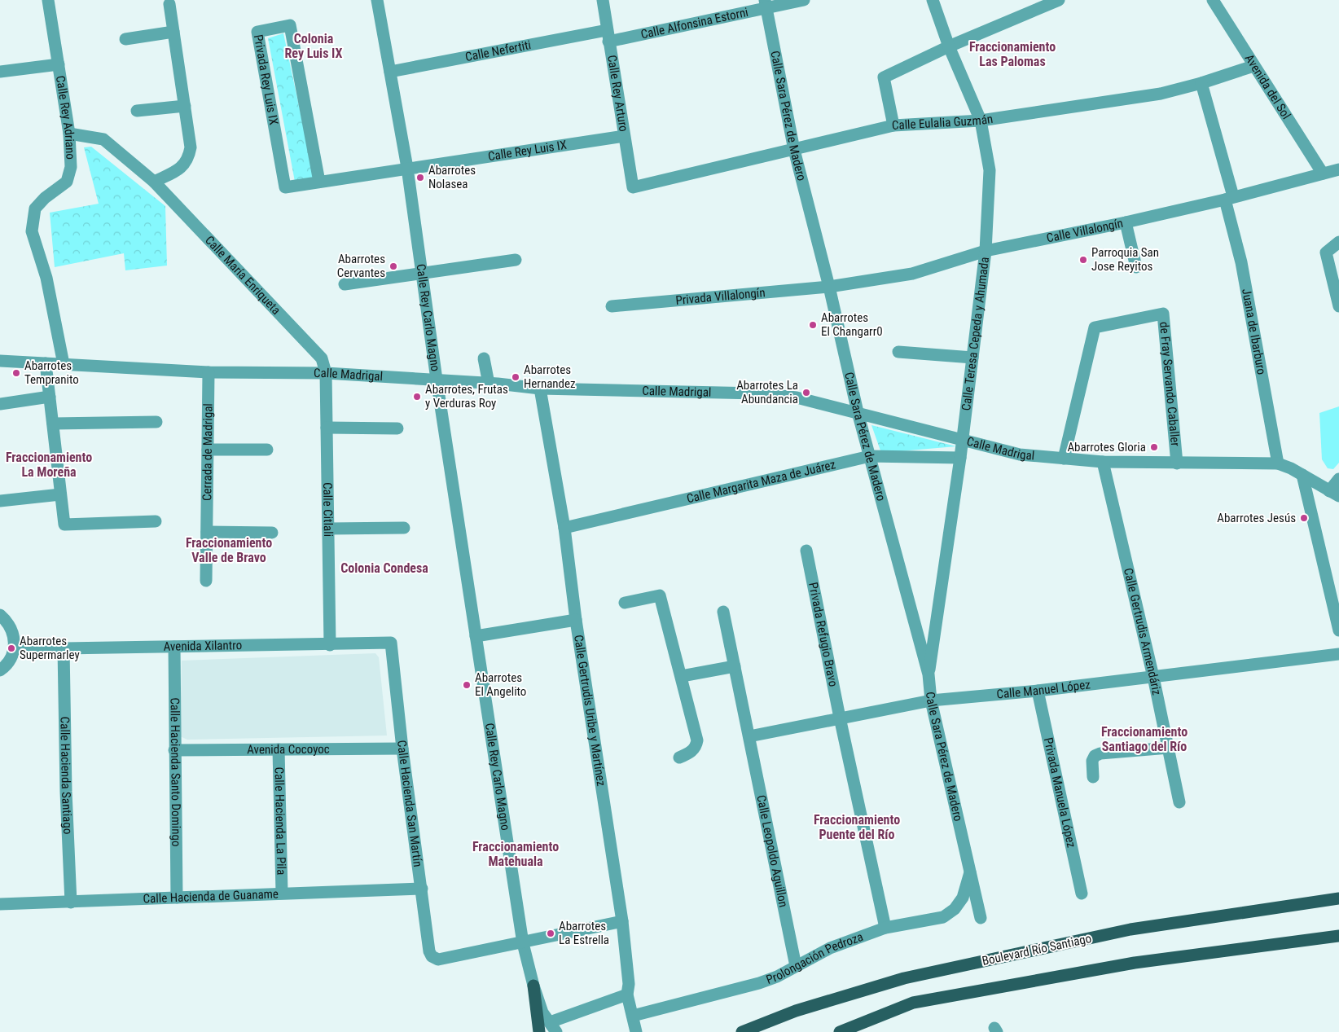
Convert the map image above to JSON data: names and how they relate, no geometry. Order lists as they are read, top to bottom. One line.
{"streets":{"main road":["Boulevard Río Santiago"],"street":["Calle Alfonsina Estorni","Calle Nefertiti","Privada Rey Luis IX","Avenida del Sol","Calle Rey Arturo","Calle Sara Pérez de Madero","Calle Rey Adriano","Calle Eulalia Guzmán","Calle Rey Luis IX","Calle Villalongín","Calle María Enriqueta","Privada Villalongín","Calle Rey Carlo Magno","Juana de Ibarburo","Calle Teresa Cepeda y Ahumada","Calle Madrigal","de Fray Servando Caballer","Cerrada de Madrigal","Calle Margarita Maza de Juárez","Calle Citlali","Calle Gertrudis Armendáriz","Privada Refugio Bravo","Avenida Xilantro","Calle Manuel López","Calle Gertrudis Uribe y Martínez","Avenida Cocoyoc","Calle Hacienda Santo Domingo","Calle Hacienda Santiago","Privada Manuela López","Calle Hacienda San Martín","Calle Hacienda La Pila","Calle Leopoldo Aguillon","Calle Hacienda de Guaname","Prolongación Pedroza"]},"crossings":[["Calle Alfonsina Estorni","Calle Nefertiti"],["Calle Alfonsina Estorni","Calle Rey Arturo"],["Calle Alfonsina Estorni","Calle Sara Pérez de Madero"],["Calle Nefertiti","Calle Rey Arturo"],["Calle Nefertiti","Calle Rey Carlo Magno"],["Privada Rey Luis IX","Calle Rey Luis IX"],["Privada Rey Luis IX","Calle Rey Carlo Magno"],["Avenida del Sol","Calle Eulalia Guzmán"],["Avenida del Sol","Calle Villalongín"],["Calle Rey Arturo","Calle Eulalia Guzmán"],["Calle Rey Arturo","Calle Rey Luis IX"],["Calle Sara Pérez de Madero","Calle Eulalia Guzmán"],["Calle Sara Pérez de Madero","Calle Villalongín"],["Calle Sara Pérez de Madero","Privada Villalongín"],["Calle Sara Pérez de Madero","Calle Teresa Cepeda y Ahumada"],["Calle Sara Pérez de Madero","Calle Madrigal"],["Calle Sara Pérez de Madero","Calle Margarita Maza de Juárez"],["Calle Sara Pérez de Madero","Calle Manuel López"],["Calle Sara Pérez de Madero","Prolongación Pedroza"],["Calle Rey Adriano","Calle María Enriqueta"],["Calle Rey Adriano","Calle Madrigal"],["Calle Eulalia Guzmán","Juana de Ibarburo"],["Calle Eulalia Guzmán","Calle Teresa Cepeda y Ahumada"],["Calle Rey Luis IX","Calle Rey Carlo Magno"],["Calle Villalongín","Privada Villalongín"],["Calle Villalongín","Juana de Ibarburo"],["Calle Villalongín","Calle Teresa Cepeda y Ahumada"],["Calle María Enriqueta","Calle Madrigal"],["Calle María Enriqueta","Calle Citlali"],["Calle Rey Carlo Magno","Calle Madrigal"],["Calle Rey Carlo Magno","Calle Hacienda San Martín"],["Juana de Ibarburo","Calle Madrigal"],["Calle Teresa Cepeda y Ahumada","Calle Madrigal"],["Calle Teresa Cepeda y Ahumada","Calle Margarita Maza de Juárez"],["Calle Madrigal","de Fray Servando Caballer"],["Calle Madrigal","Cerrada de Madrigal"],["Calle Madrigal","Calle Citlali"],["Calle Madrigal","Calle Gertrudis Armendáriz"],["Calle Madrigal","Calle Gertrudis Uribe y Martínez"],["Calle Margarita Maza de Juárez","Calle Gertrudis Uribe y Martínez"],["Calle Citlali","Avenida Xilantro"],["Calle Gertrudis Armendáriz","Calle Manuel López"],["Privada Refugio Bravo","Calle Manuel López"],["Privada Refugio Bravo","Prolongación Pedroza"],["Avenida Xilantro","Calle Hacienda Santo Domingo"],["Avenida Xilantro","Calle Hacienda Santiago"],["Avenida Xilantro","Calle Hacienda San Martín"],["Calle Manuel López","Privada Manuela López"],["Calle Manuel López","Calle Leopoldo Aguillon"],["Calle Gertrudis Uribe y Martínez","Prolongación Pedroza"],["Avenida Cocoyoc","Calle Hacienda Santo Domingo"],["Avenida Cocoyoc","Calle Hacienda San Martín"],["Avenida Cocoyoc","Calle Hacienda La Pila"],["Calle Hacienda Santo Domingo","Calle Hacienda de Guaname"],["Calle Hacienda Santiago","Calle Hacienda de Guaname"],["Calle Hacienda San Martín","Calle Hacienda de Guaname"],["Calle Hacienda La Pila","Calle Hacienda de Guaname"],["Calle Leopoldo Aguillon","Prolongación Pedroza"]],"districts":["Colonia Rey Luis IX","Fraccionamiento Las Palomas","Fraccionamiento La Moreña","Fraccionamiento Valle de Bravo","Colonia Condesa","Fraccionamiento Santiago del Río","Fraccionamiento Puente del Río","Fraccionamiento Matehuala"],"places":["Abarrotes Nolasea","Parroquia San Jose Reyitos","Abarrotes Cervantes","Abarrotes El Changarr0","Abarrotes Tempranito","Abarrotes Hernandez","Abarrotes La Abundancia","Abarrotes, Frutas y Verduras Roy","Abarrotes Gloria","Abarrotes Jesús","Abarrotes Supermarley","Abarrotes El Angelito","Abarrotes La Estrella"]}
